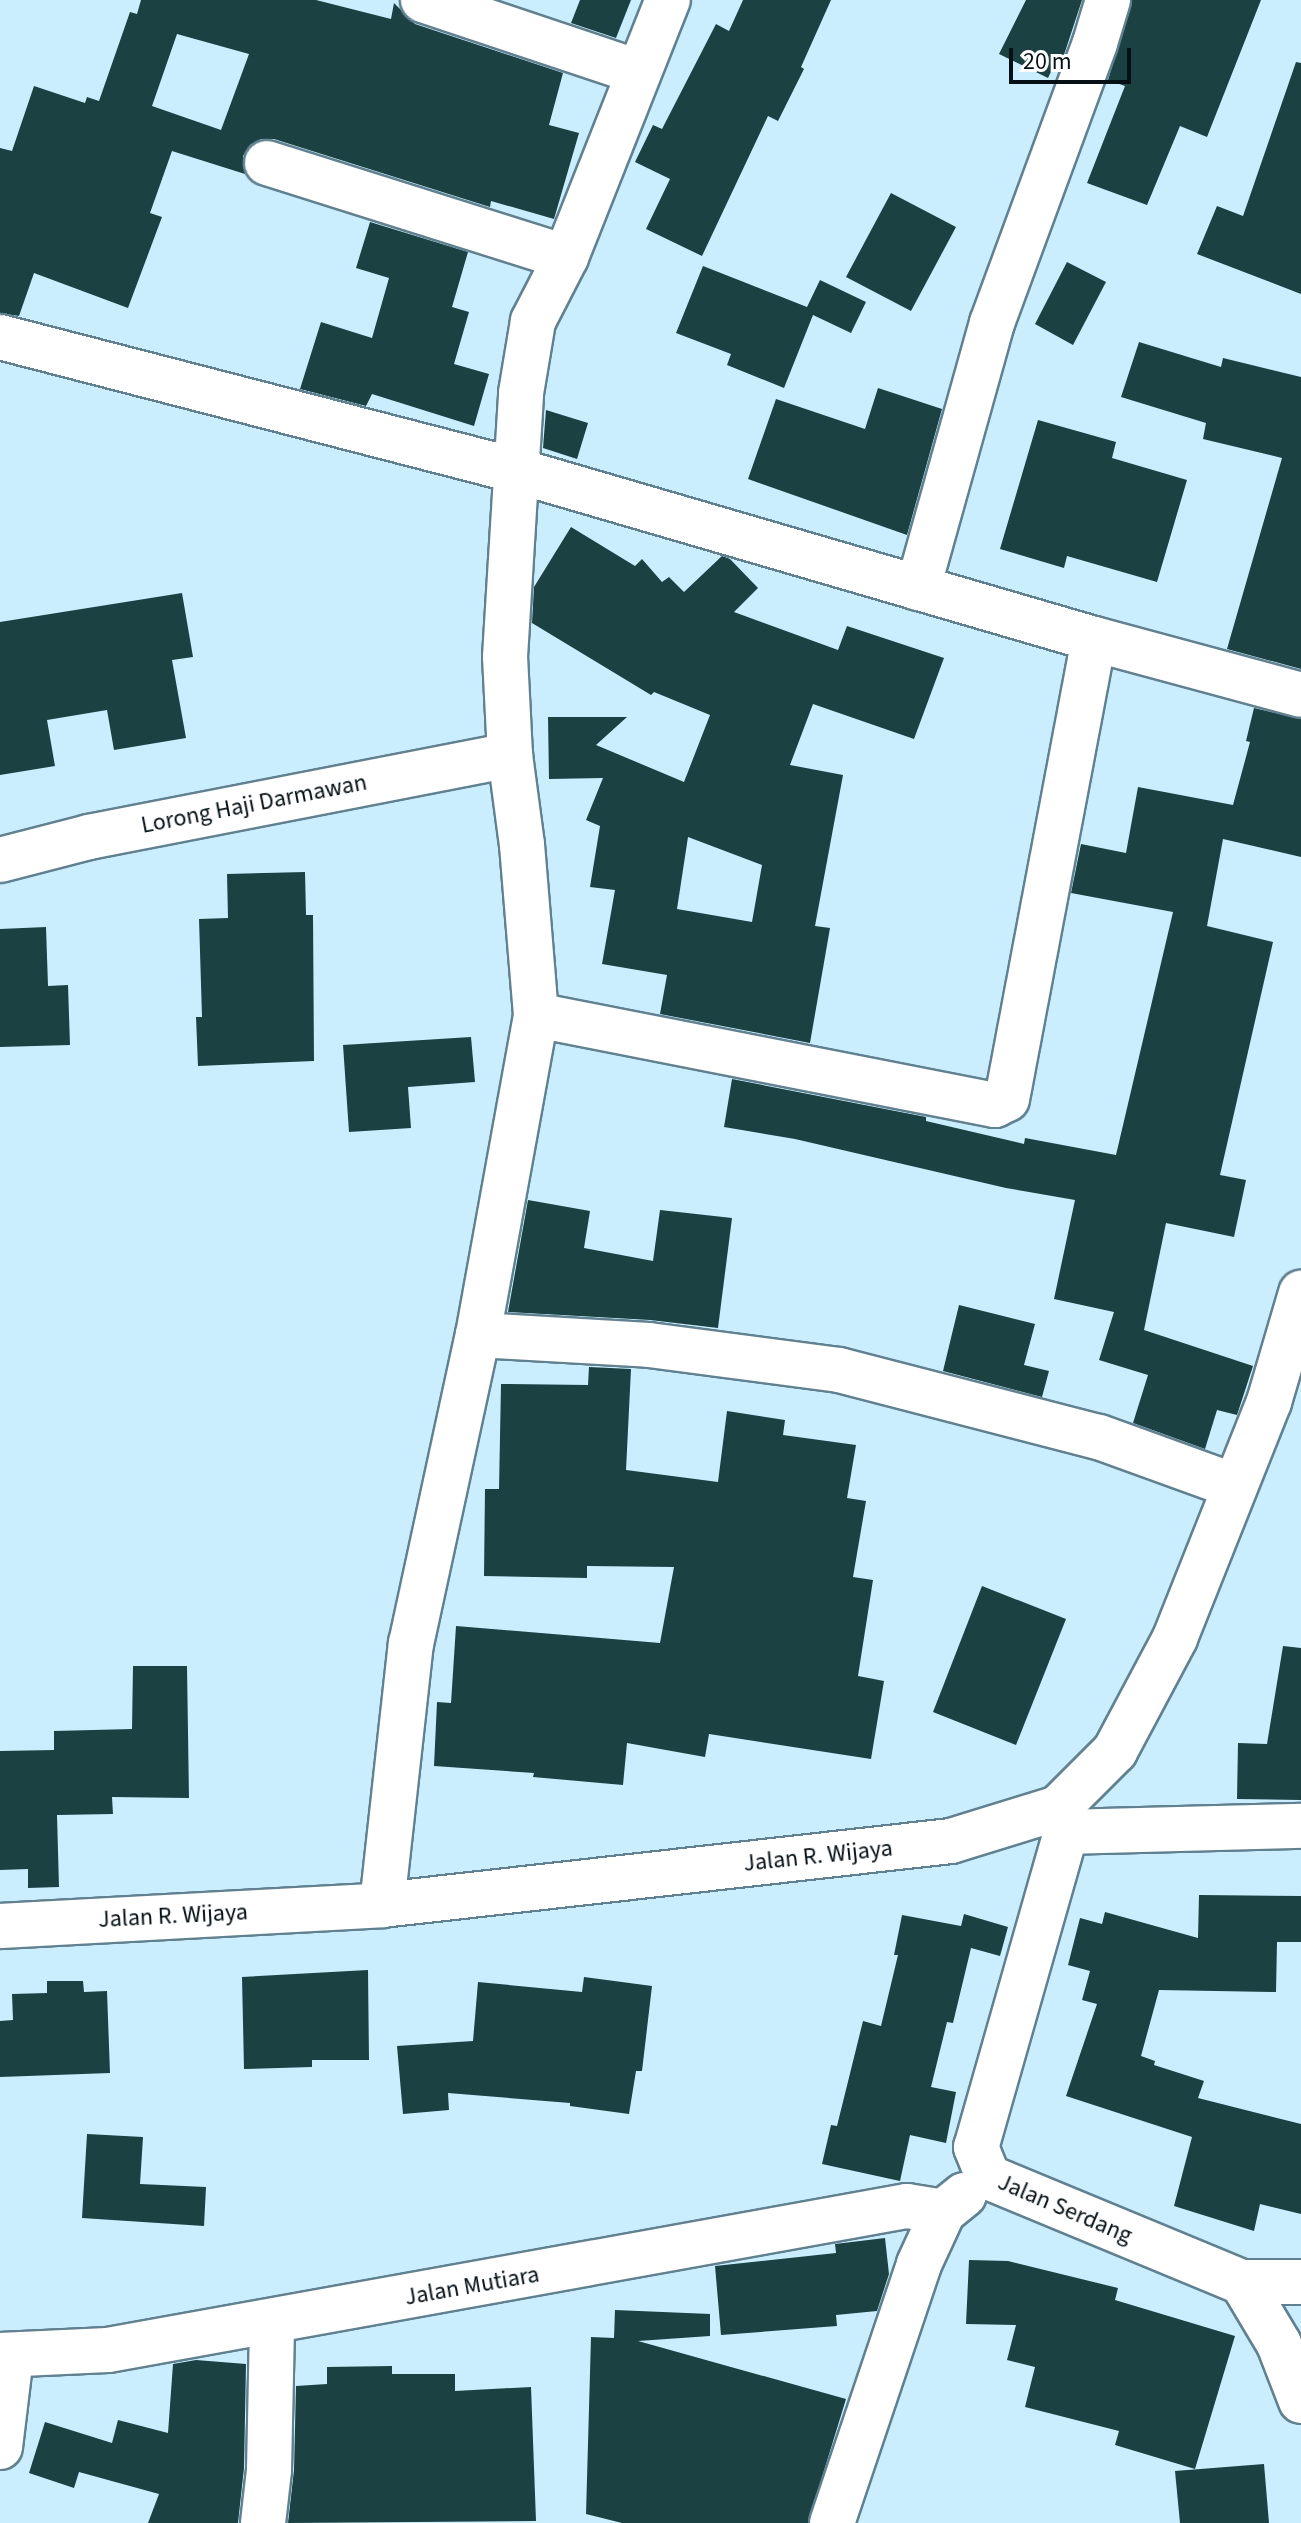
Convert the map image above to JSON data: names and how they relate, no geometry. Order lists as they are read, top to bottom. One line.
{"streets":{"street":["Lorong Haji Darmawan","Jalan R. Wijaya","Jalan Serdang","Jalan Mutiara"]},"crossings":[["Jalan R. Wijaya","Jalan Serdang"]],"scale_bar":"20 m"}
